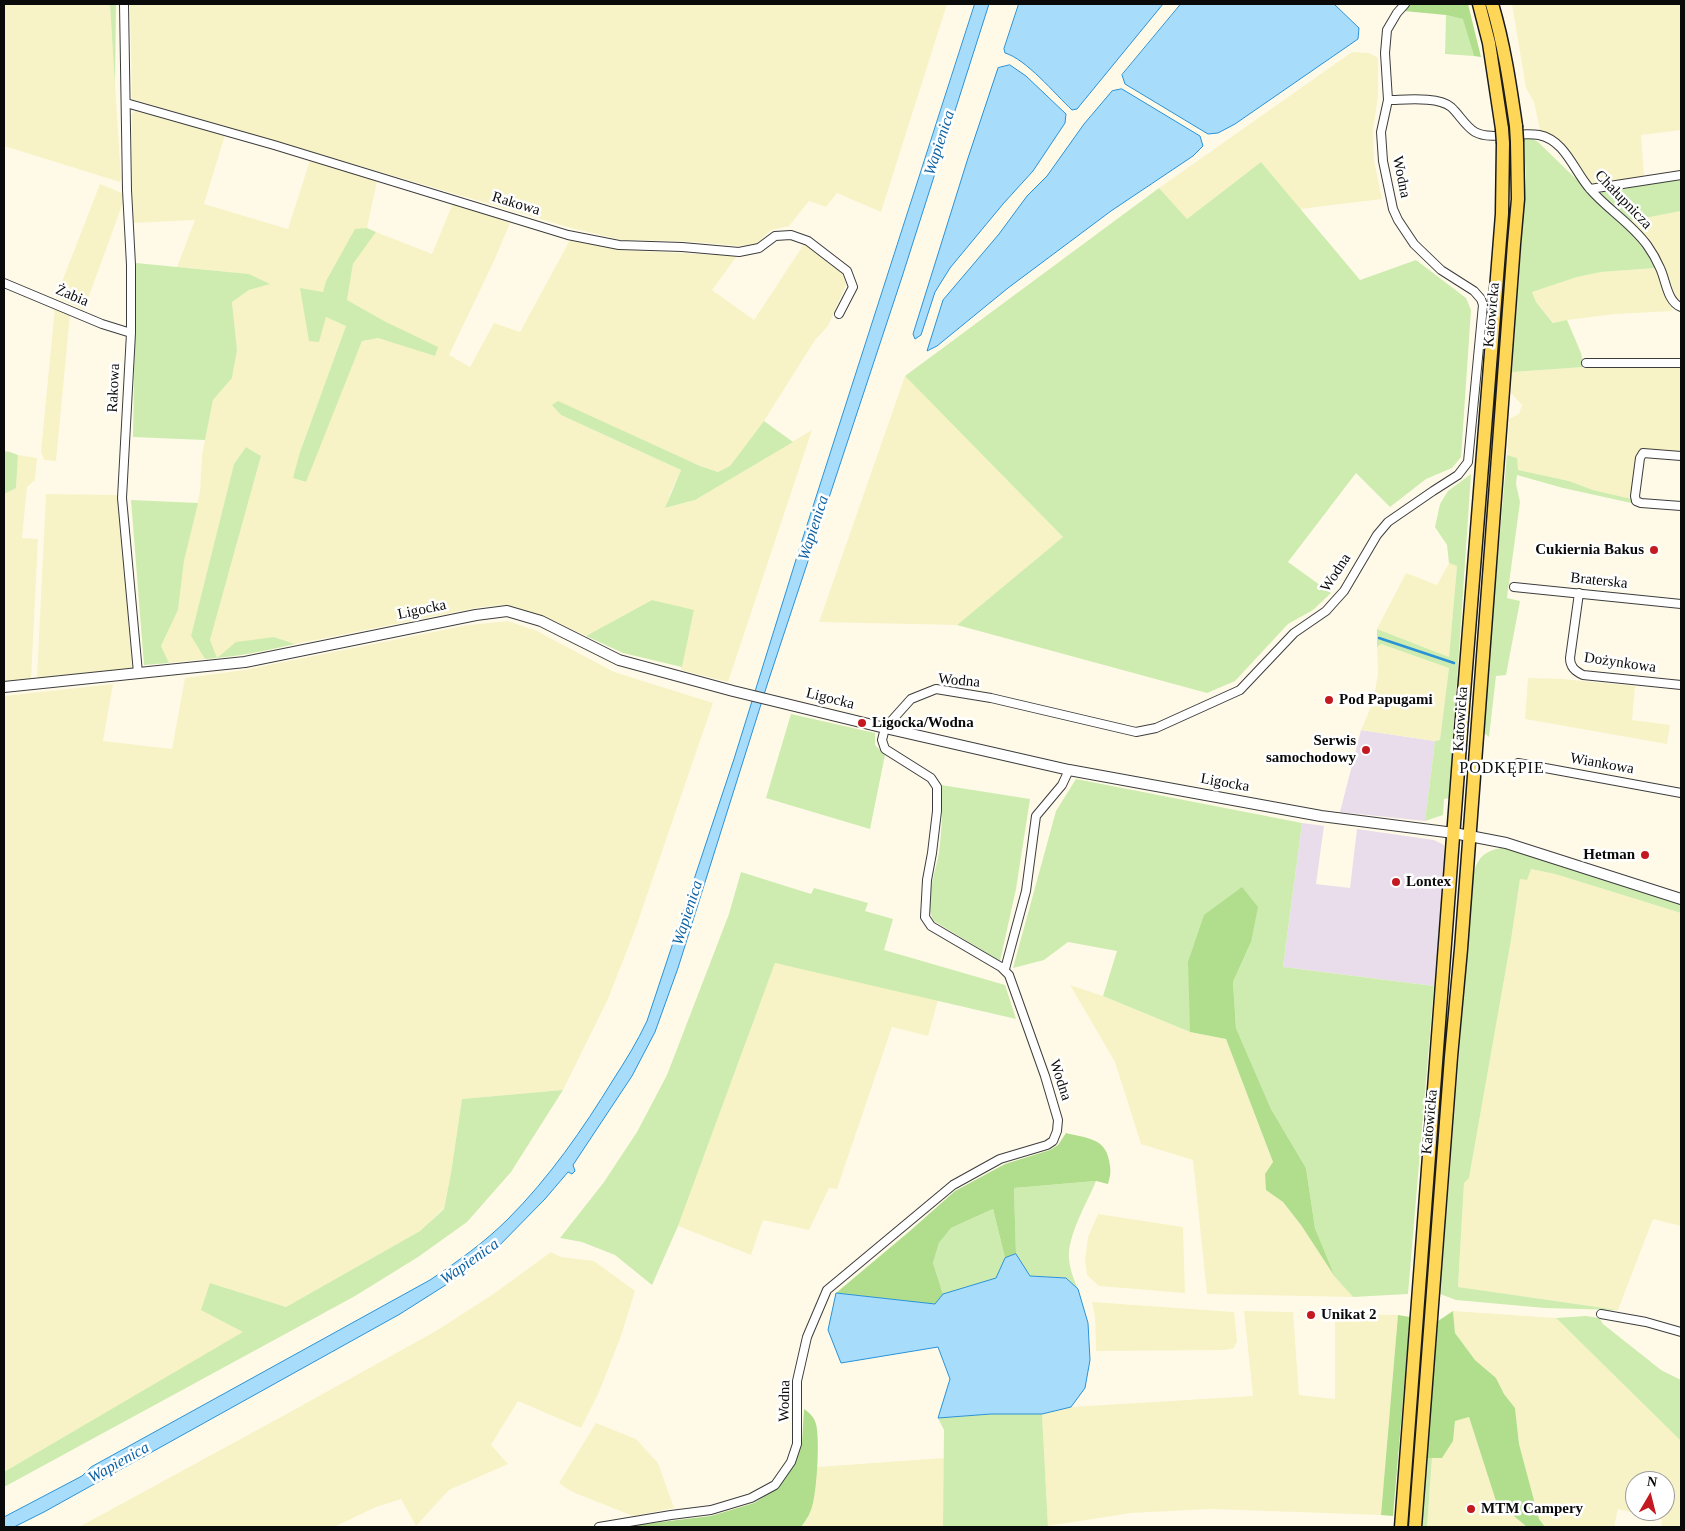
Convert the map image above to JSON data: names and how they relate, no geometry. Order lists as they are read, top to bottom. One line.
{"streets":{"main road":["Katowicka"],"street":["Wodna","Chałupnicza","Rakowa","Żabia","Braterska","Ligocka","Dożynkowa","Wiankowa"]},"crossings":[["Wodna","Chałupnicza"],["Wodna","Ligocka"],["Rakowa","Żabia"],["Rakowa","Ligocka"],["Katowicka","Ligocka"],["Braterska","Dożynkowa"]],"districts":["PODKĘPIE"],"water":["Wapienica"],"places":["Cukiernia Bakus","Pod Papugami","Ligocka/Wodna","Serwis samochodowy","Hetman","Lontex","Unikat 2","MTM Campery"],"north":"top"}
